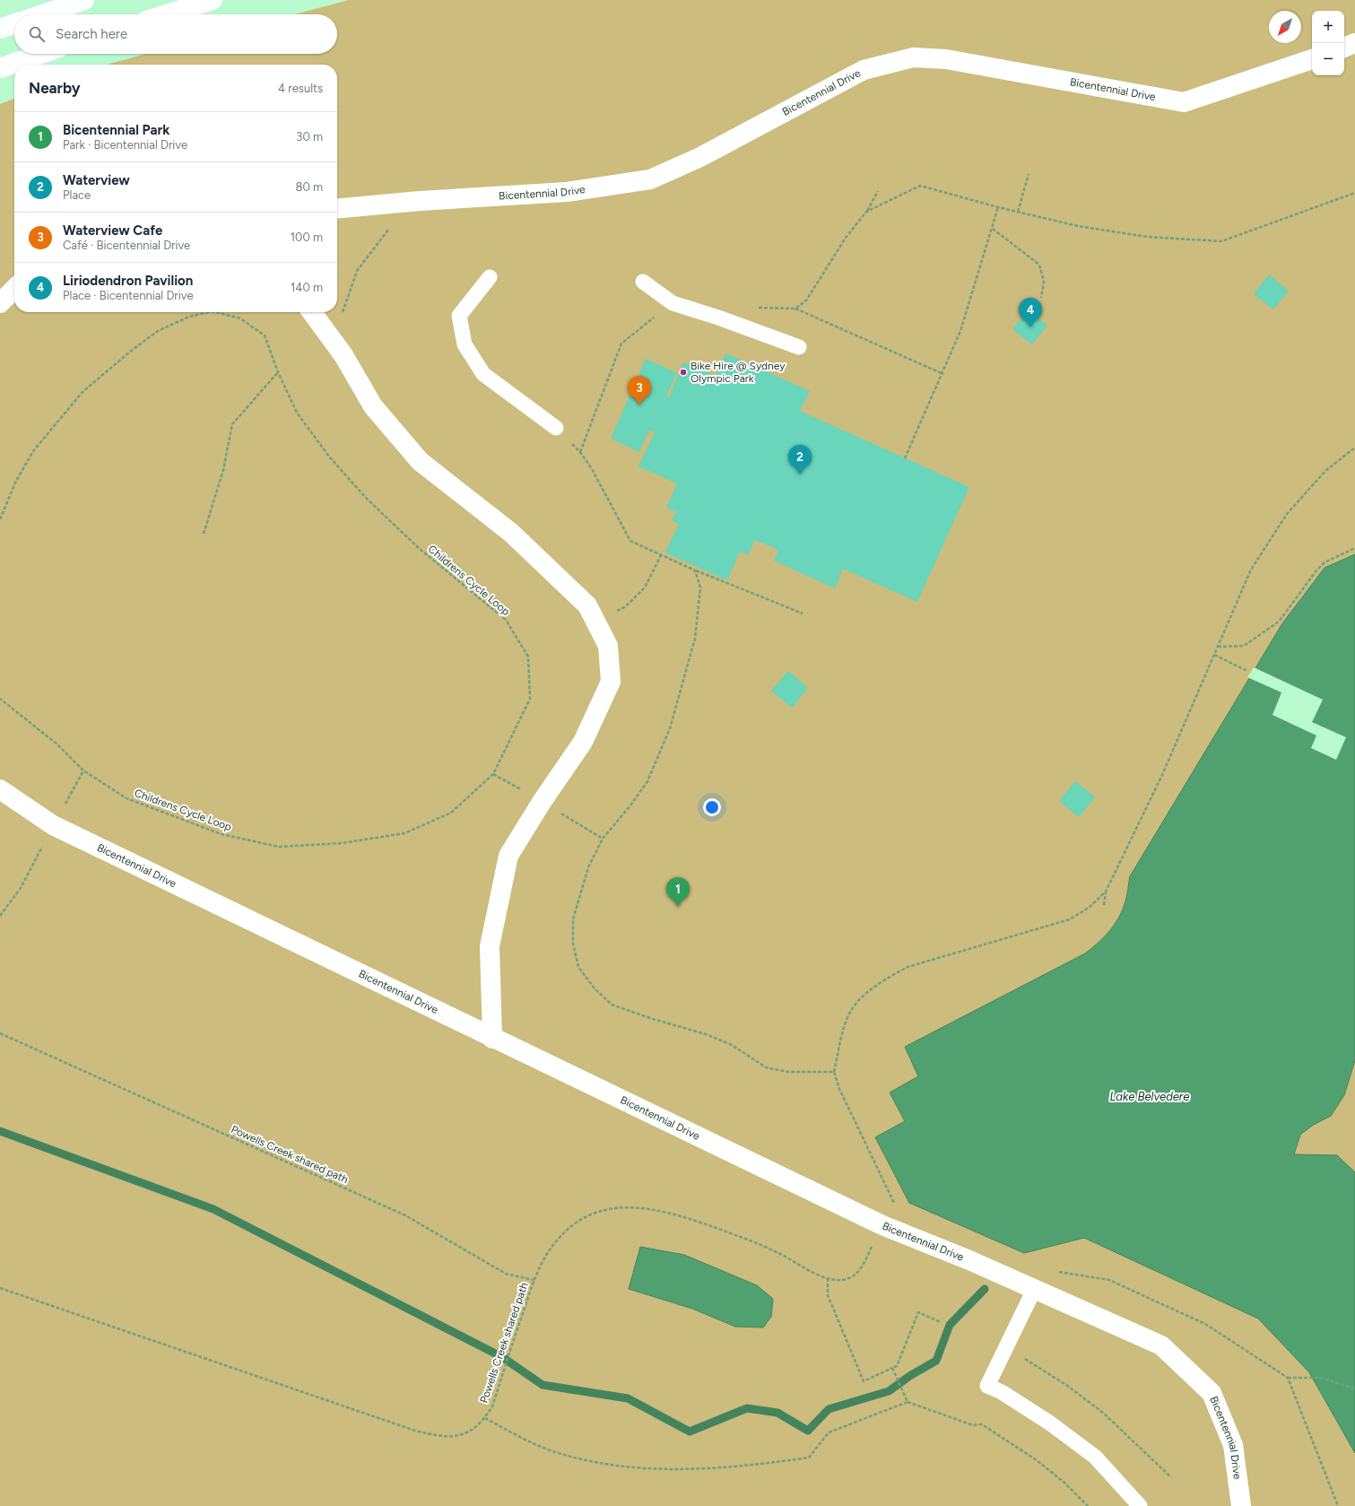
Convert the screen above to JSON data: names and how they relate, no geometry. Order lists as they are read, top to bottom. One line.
{"streets":{"main road":["Bicentennial Drive"],"path":["Childrens Cycle Loop","Powells Creek shared path"]},"water":["Lake Belvedere"],"places":["Bike Hire @ Sydney Olympic Park"],"north":"bottom left","page":{"map_buttons":["+","−"],"search":"Search here","heading":["Nearby","4 results"],"list":[{"mark":"1","name":"Bicentennial Park","note":"Park · Bicentennial Drive","value":"30 m"},{"mark":"2","name":"Waterview","note":"Place","value":"80 m"},{"mark":"3","name":"Waterview Cafe","note":"Café · Bicentennial Drive","value":"100 m"},{"mark":"4","name":"Liriodendron Pavilion","note":"Place · Bicentennial Drive","value":"140 m"}],"pins":["4","3","2","1"]}}
